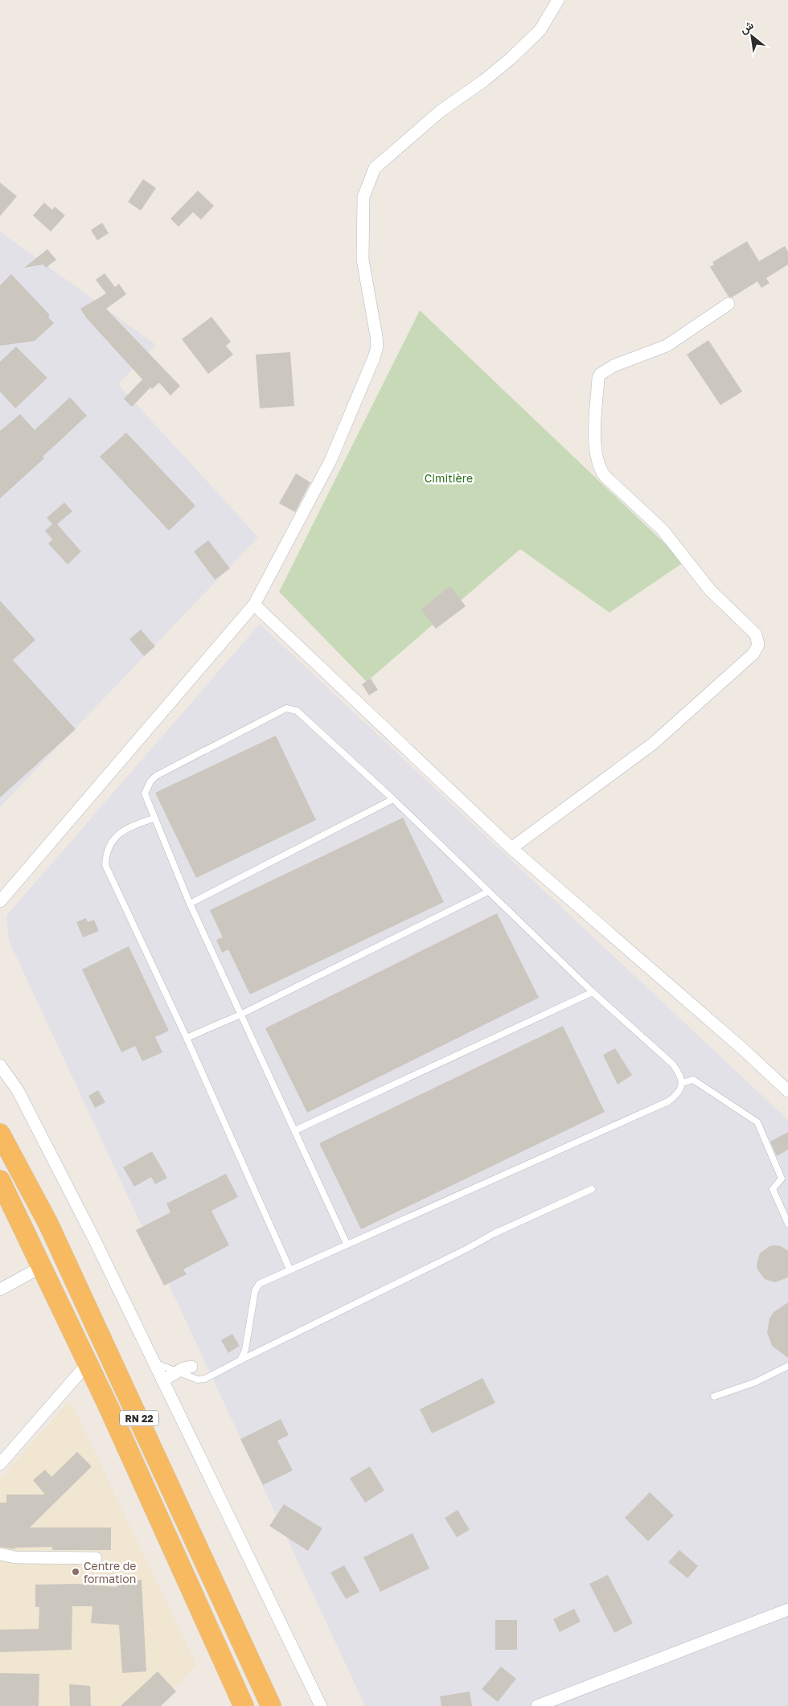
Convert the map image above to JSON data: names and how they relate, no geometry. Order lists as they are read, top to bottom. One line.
{"streets":{"highway":["RN 22"]},"parks":["Cimitière"],"places":["Centre de formation"],"north":"top left"}
